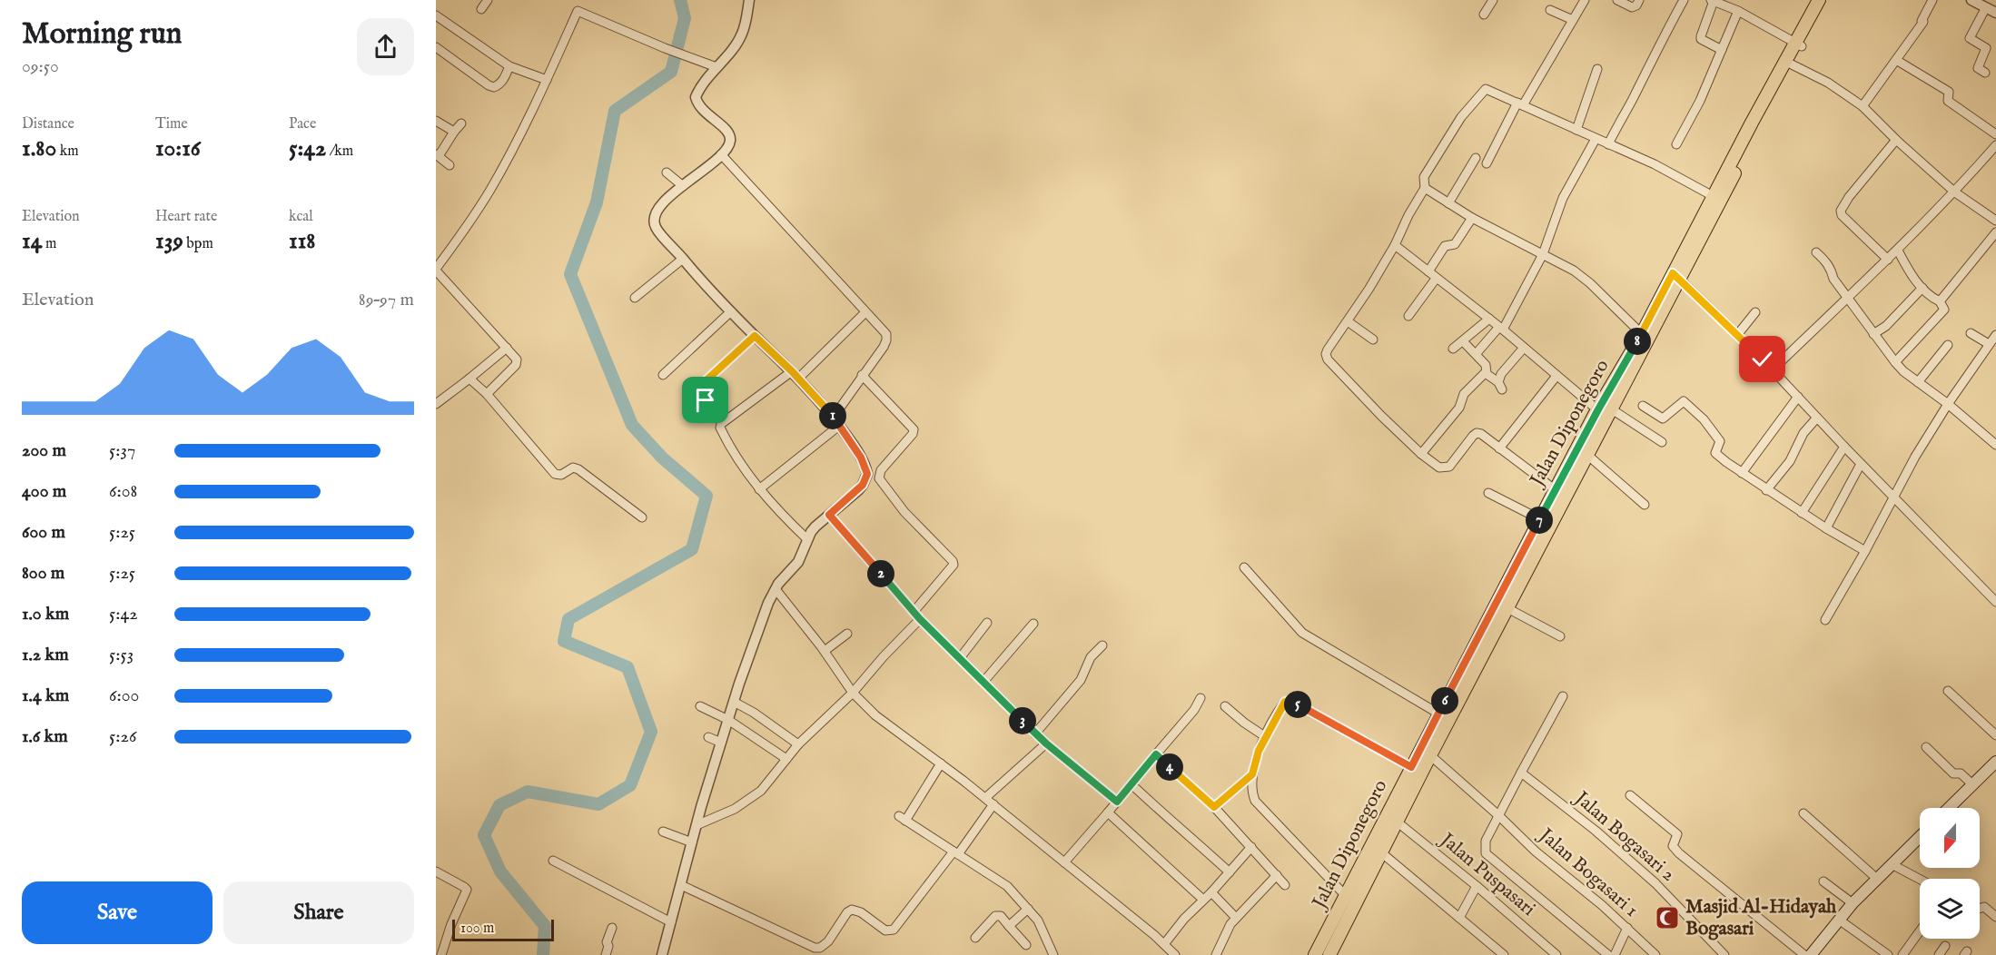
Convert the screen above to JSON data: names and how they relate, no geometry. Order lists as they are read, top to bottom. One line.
{"streets":{"main road":["Jalan Diponegoro"],"street":["Jalan Bogasari 2","Jalan Bogasari 1","Jalan Puspasari"]},"crossings":[["Jalan Diponegoro","Jalan Bogasari 1"],["Jalan Diponegoro","Jalan Puspasari"],["Jalan Bogasari 1","Jalan Puspasari"]],"places":{"mosque":["Masjid Al-Hidayah Bogasari"]},"scale_bar":"100 m","north":"bottom","page":{"heading":["Morning run","09:50"],"stats":[["Distance","1.80 km"],["Time","10:16"],["Pace","5:42 /km"],["Elevation","14 m"],["Heart rate","139 bpm"],["kcal","118"]],"chart":["Elevation","89–97 m"],"pins":["8","1","7","2","6","5","3","4"],"list":[{"name":"200 m","note":"5:37"},{"name":"400 m","note":"6:08"},{"name":"600 m","note":"5:25"},{"name":"800 m","note":"5:25"},{"name":"1.0 km","note":"5:42"},{"name":"1.2 km","note":"5:53"},{"name":"1.4 km","note":"6:00"},{"name":"1.6 km","note":"5:26"}],"buttons":["Save","Share"],"scale":"100 m"}}
